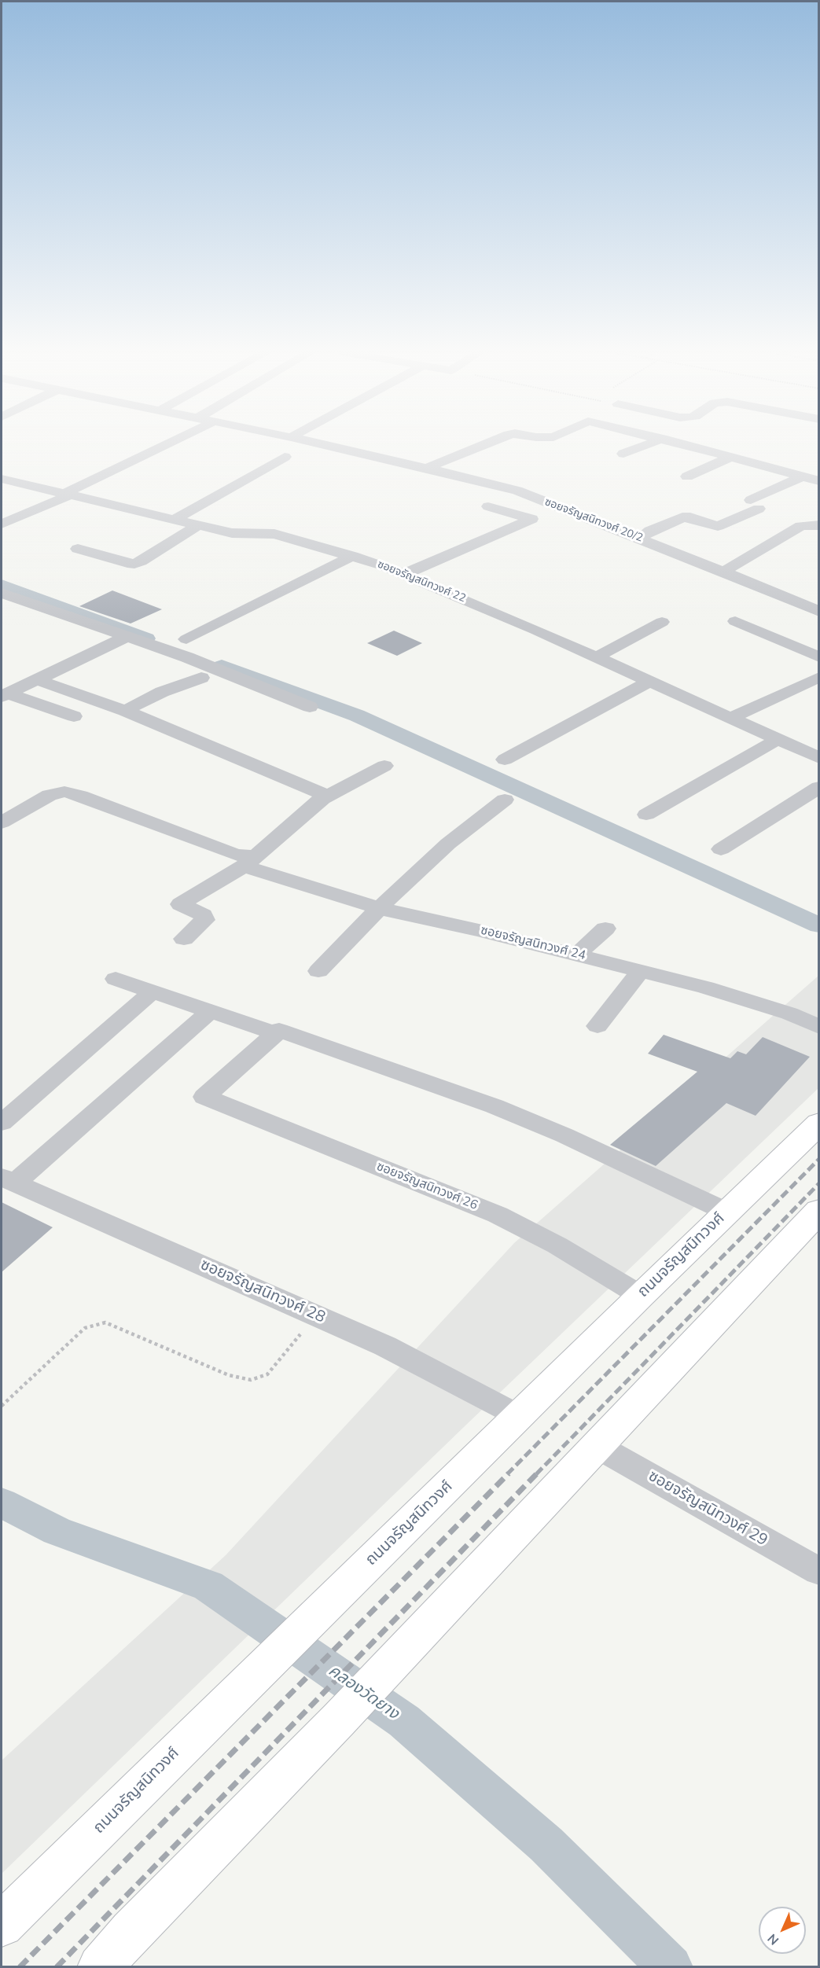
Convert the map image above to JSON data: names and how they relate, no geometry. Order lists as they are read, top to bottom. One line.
{"streets":{"main road":["ถนนจรัญสนิทวงศ์"],"street":["ซอยจรัญสนิทวงศ์ 20/2","ซอยจรัญสนิทวงศ์ 22","ซอยจรัญสนิทวงศ์ 24","ซอยจรัญสนิทวงศ์ 26","ซอยจรัญสนิทวงศ์ 28","ซอยจรัญสนิทวงศ์ 29"]},"crossings":[["ซอยจรัญสนิทวงศ์ 26","ถนนจรัญสนิทวงศ์"],["ถนนจรัญสนิทวงศ์","ซอยจรัญสนิทวงศ์ 28"]],"water":["คลองวัดยาง"],"north":"bottom left"}
